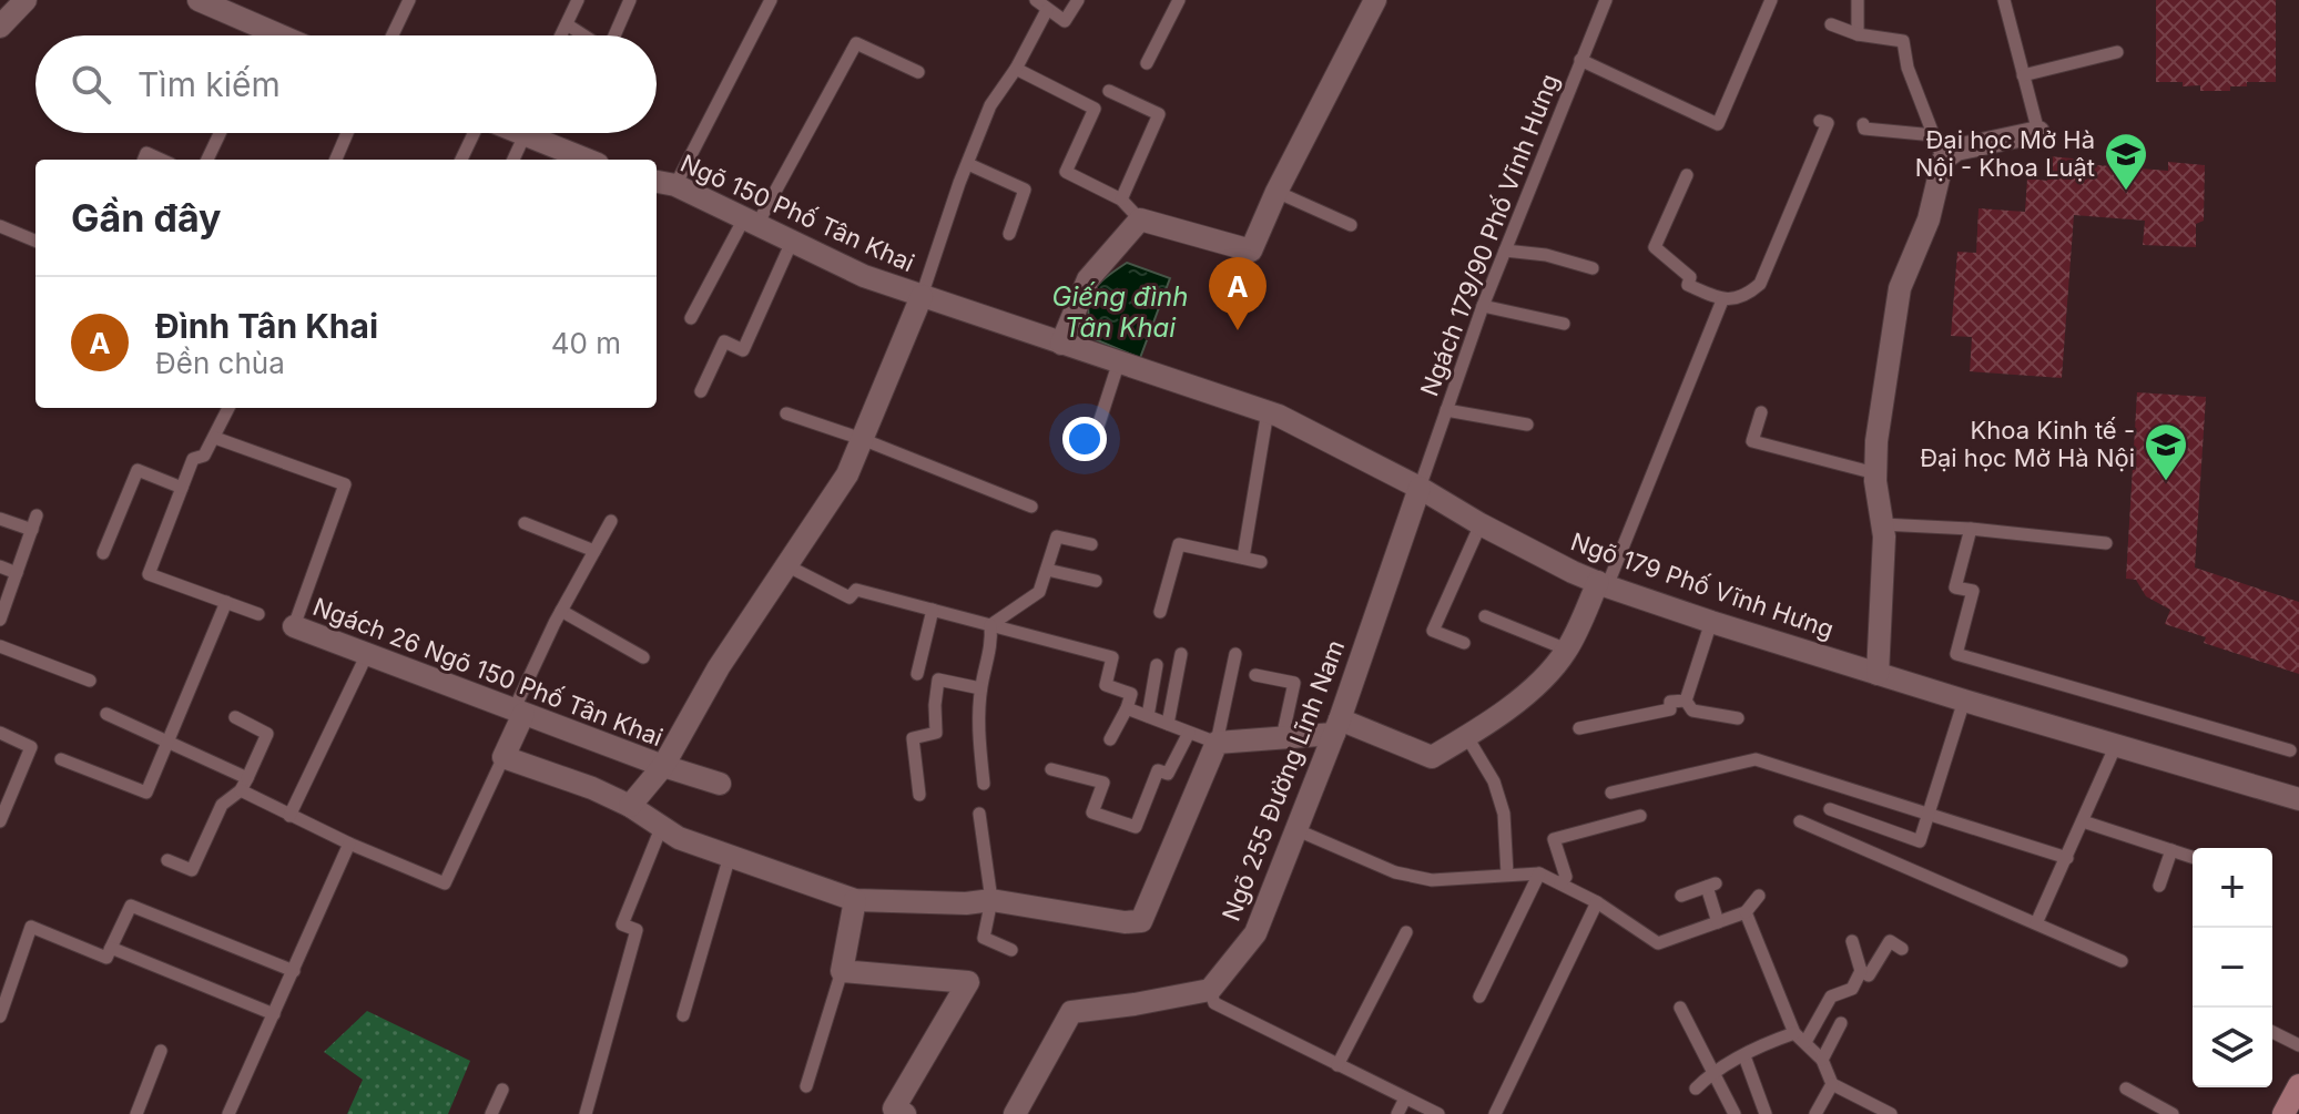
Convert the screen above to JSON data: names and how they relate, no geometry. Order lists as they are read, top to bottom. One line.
{"streets":{"street":["Ngõ 150 Phố Tân Khai","Ngõ 179 Phố Vĩnh Hưng","Ngách 26 Ngõ 150 Phố Tân Khai","Ngõ 255 Đường Lĩnh Nam"],"lane":["Ngách 179/90 Phố Vĩnh Hưng"]},"crossings":[["Ngõ 150 Phố Tân Khai","Ngõ 179 Phố Vĩnh Hưng"],["Ngách 179/90 Phố Vĩnh Hưng","Ngõ 179 Phố Vĩnh Hưng"],["Ngách 179/90 Phố Vĩnh Hưng","Ngõ 255 Đường Lĩnh Nam"],["Ngõ 179 Phố Vĩnh Hưng","Ngõ 255 Đường Lĩnh Nam"]],"water":["Giếng đình Tân Khai"],"places":{"school or university":["Đại học Mở Hà Nội - Khoa Luật","Khoa Kinh tế - Đại học Mở Hà Nội"]},"page":{"search":"Tìm kiếm","heading":"Gần đây","pins":"A","list":[{"mark":"A","name":"Đình Tân Khai","note":"Đền chùa","value":"40 m"}],"map_buttons":["+","−"]}}
